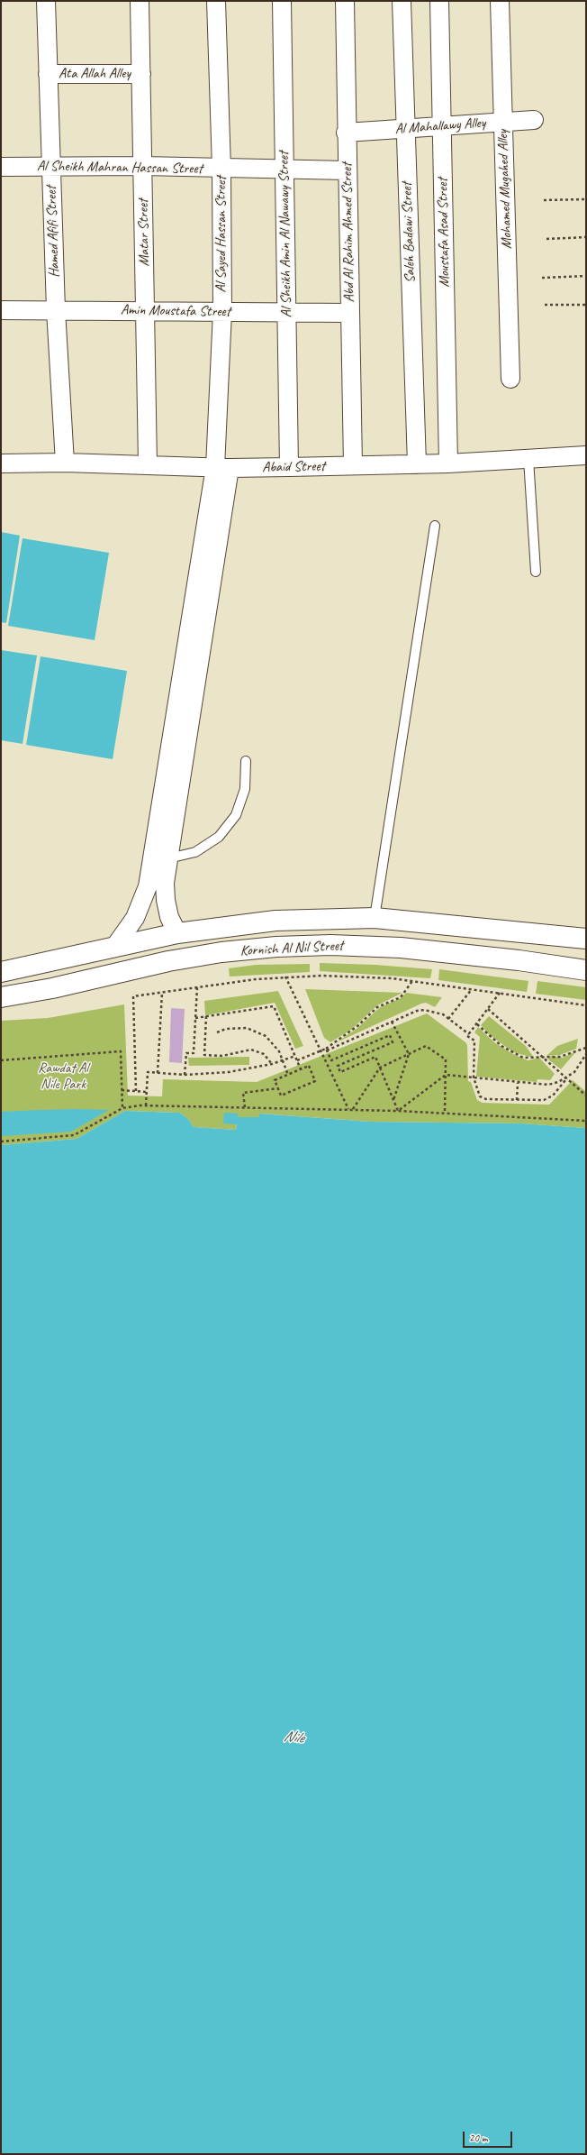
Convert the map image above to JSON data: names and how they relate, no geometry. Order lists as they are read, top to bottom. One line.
{"streets":{"highway":["Kornish Al Nil Street"],"street":["Ata Allah Alley","Al Mahallawy Alley","Al Sheikh Mahran Hassan Street","Mohamed Mugahed Alley","Hamed Afifi Street","Matar Street","Abd Al Rahim Ahmed Street","Saleh Badawi Street","Moustafa Asad Street","Al Sayed Hassan Street","Al Sheikh Amin Al Nawawy Street","Amin Moustafa Street","Abaid Street"]},"crossings":[["Ata Allah Alley","Hamed Afifi Street"],["Ata Allah Alley","Matar Street"],["Al Mahallawy Alley","Mohamed Mugahed Alley"],["Al Mahallawy Alley","Abd Al Rahim Ahmed Street"],["Al Mahallawy Alley","Saleh Badawi Street"],["Al Mahallawy Alley","Moustafa Asad Street"],["Al Sheikh Mahran Hassan Street","Hamed Afifi Street"],["Al Sheikh Mahran Hassan Street","Matar Street"],["Al Sheikh Mahran Hassan Street","Abd Al Rahim Ahmed Street"],["Al Sheikh Mahran Hassan Street","Al Sayed Hassan Street"],["Al Sheikh Mahran Hassan Street","Al Sheikh Amin Al Nawawy Street"],["Hamed Afifi Street","Amin Moustafa Street"],["Hamed Afifi Street","Abaid Street"],["Matar Street","Amin Moustafa Street"],["Matar Street","Abaid Street"],["Abd Al Rahim Ahmed Street","Amin Moustafa Street"],["Abd Al Rahim Ahmed Street","Abaid Street"],["Saleh Badawi Street","Abaid Street"],["Moustafa Asad Street","Abaid Street"],["Al Sayed Hassan Street","Amin Moustafa Street"],["Al Sayed Hassan Street","Abaid Street"],["Al Sheikh Amin Al Nawawy Street","Amin Moustafa Street"],["Al Sheikh Amin Al Nawawy Street","Abaid Street"]],"water":["Nile"],"parks":["Rawdat Al Nile Park"],"scale_bar":"20 m"}
